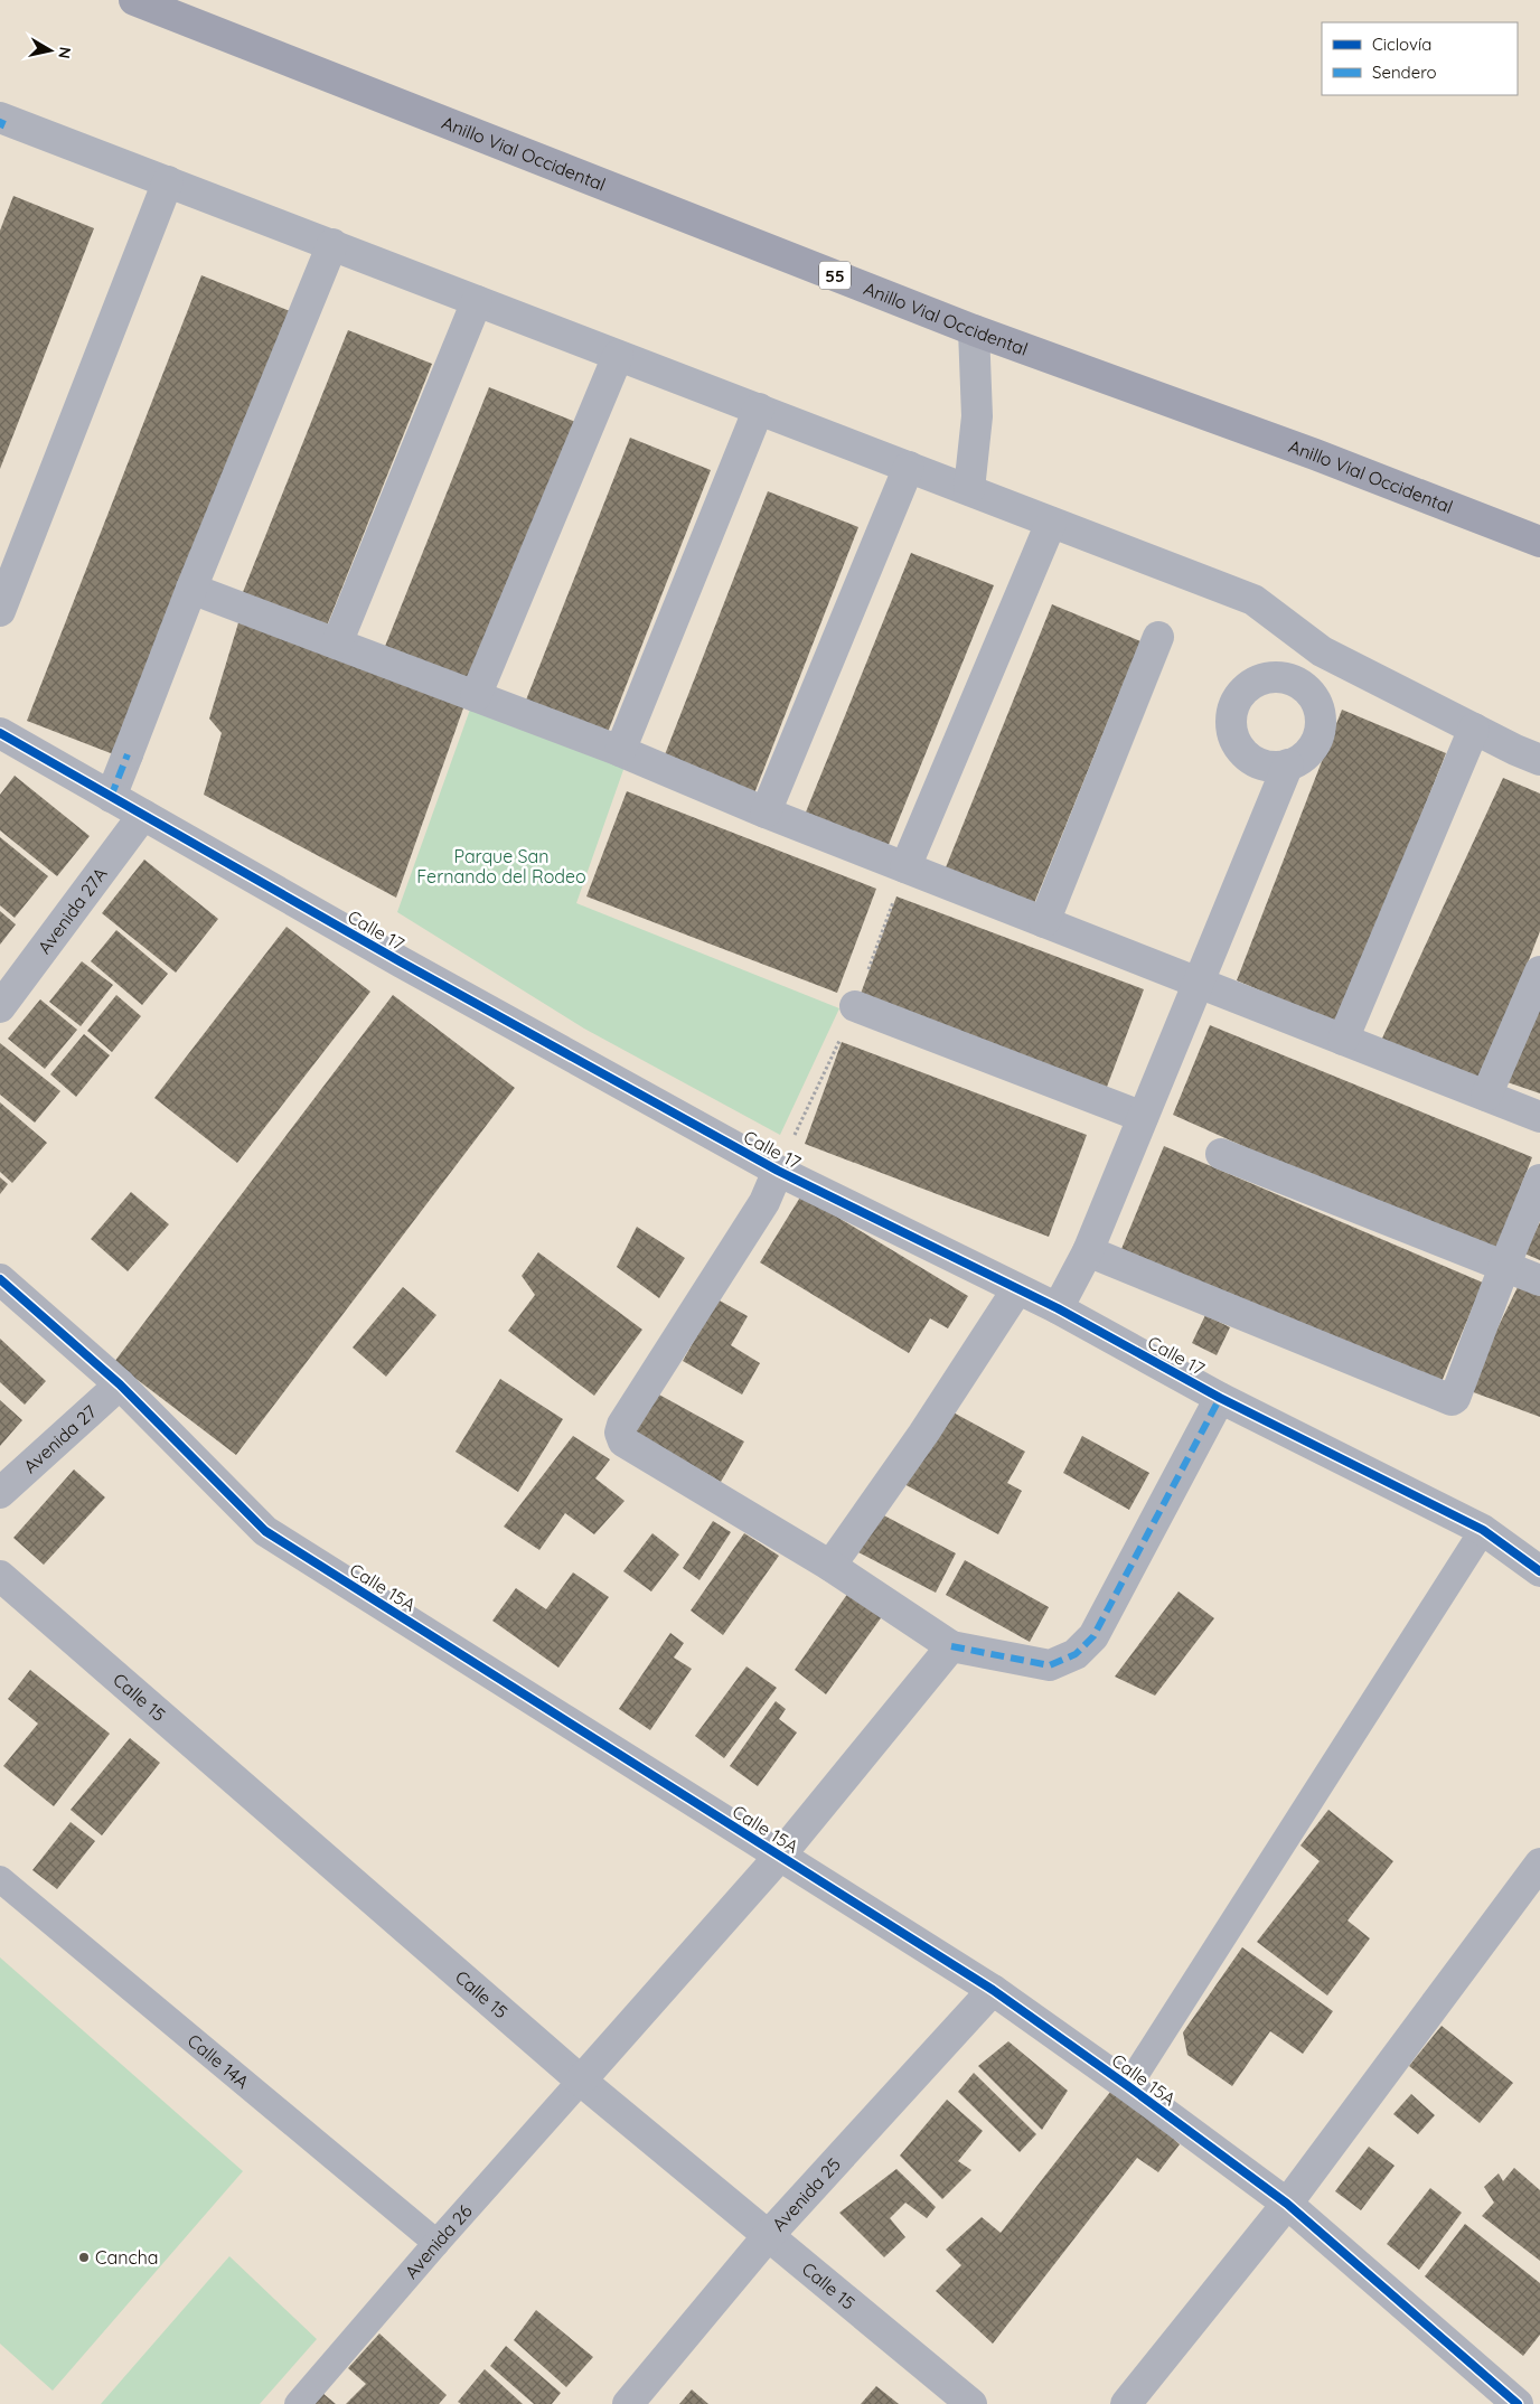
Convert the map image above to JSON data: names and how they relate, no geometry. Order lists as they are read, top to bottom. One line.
{"streets":{"highway":["Anillo Vial Occidental","55"],"street":["Avenida 27A","Calle 17","Avenida 27","Calle 15A","Calle 15","Avenida 25"],"lane":["Calle 14A","Avenida 26"]},"crossings":[["Avenida 27A","Calle 17"],["Avenida 27","Calle 15A"],["Calle 15A","Avenida 25"],["Calle 15","Avenida 25"],["Calle 15","Avenida 26"],["Calle 14A","Avenida 26"]],"parks":["Parque San Fernando del Rodeo"],"places":["Cancha"],"legend":["Ciclovía","Sendero"],"north":"right"}
